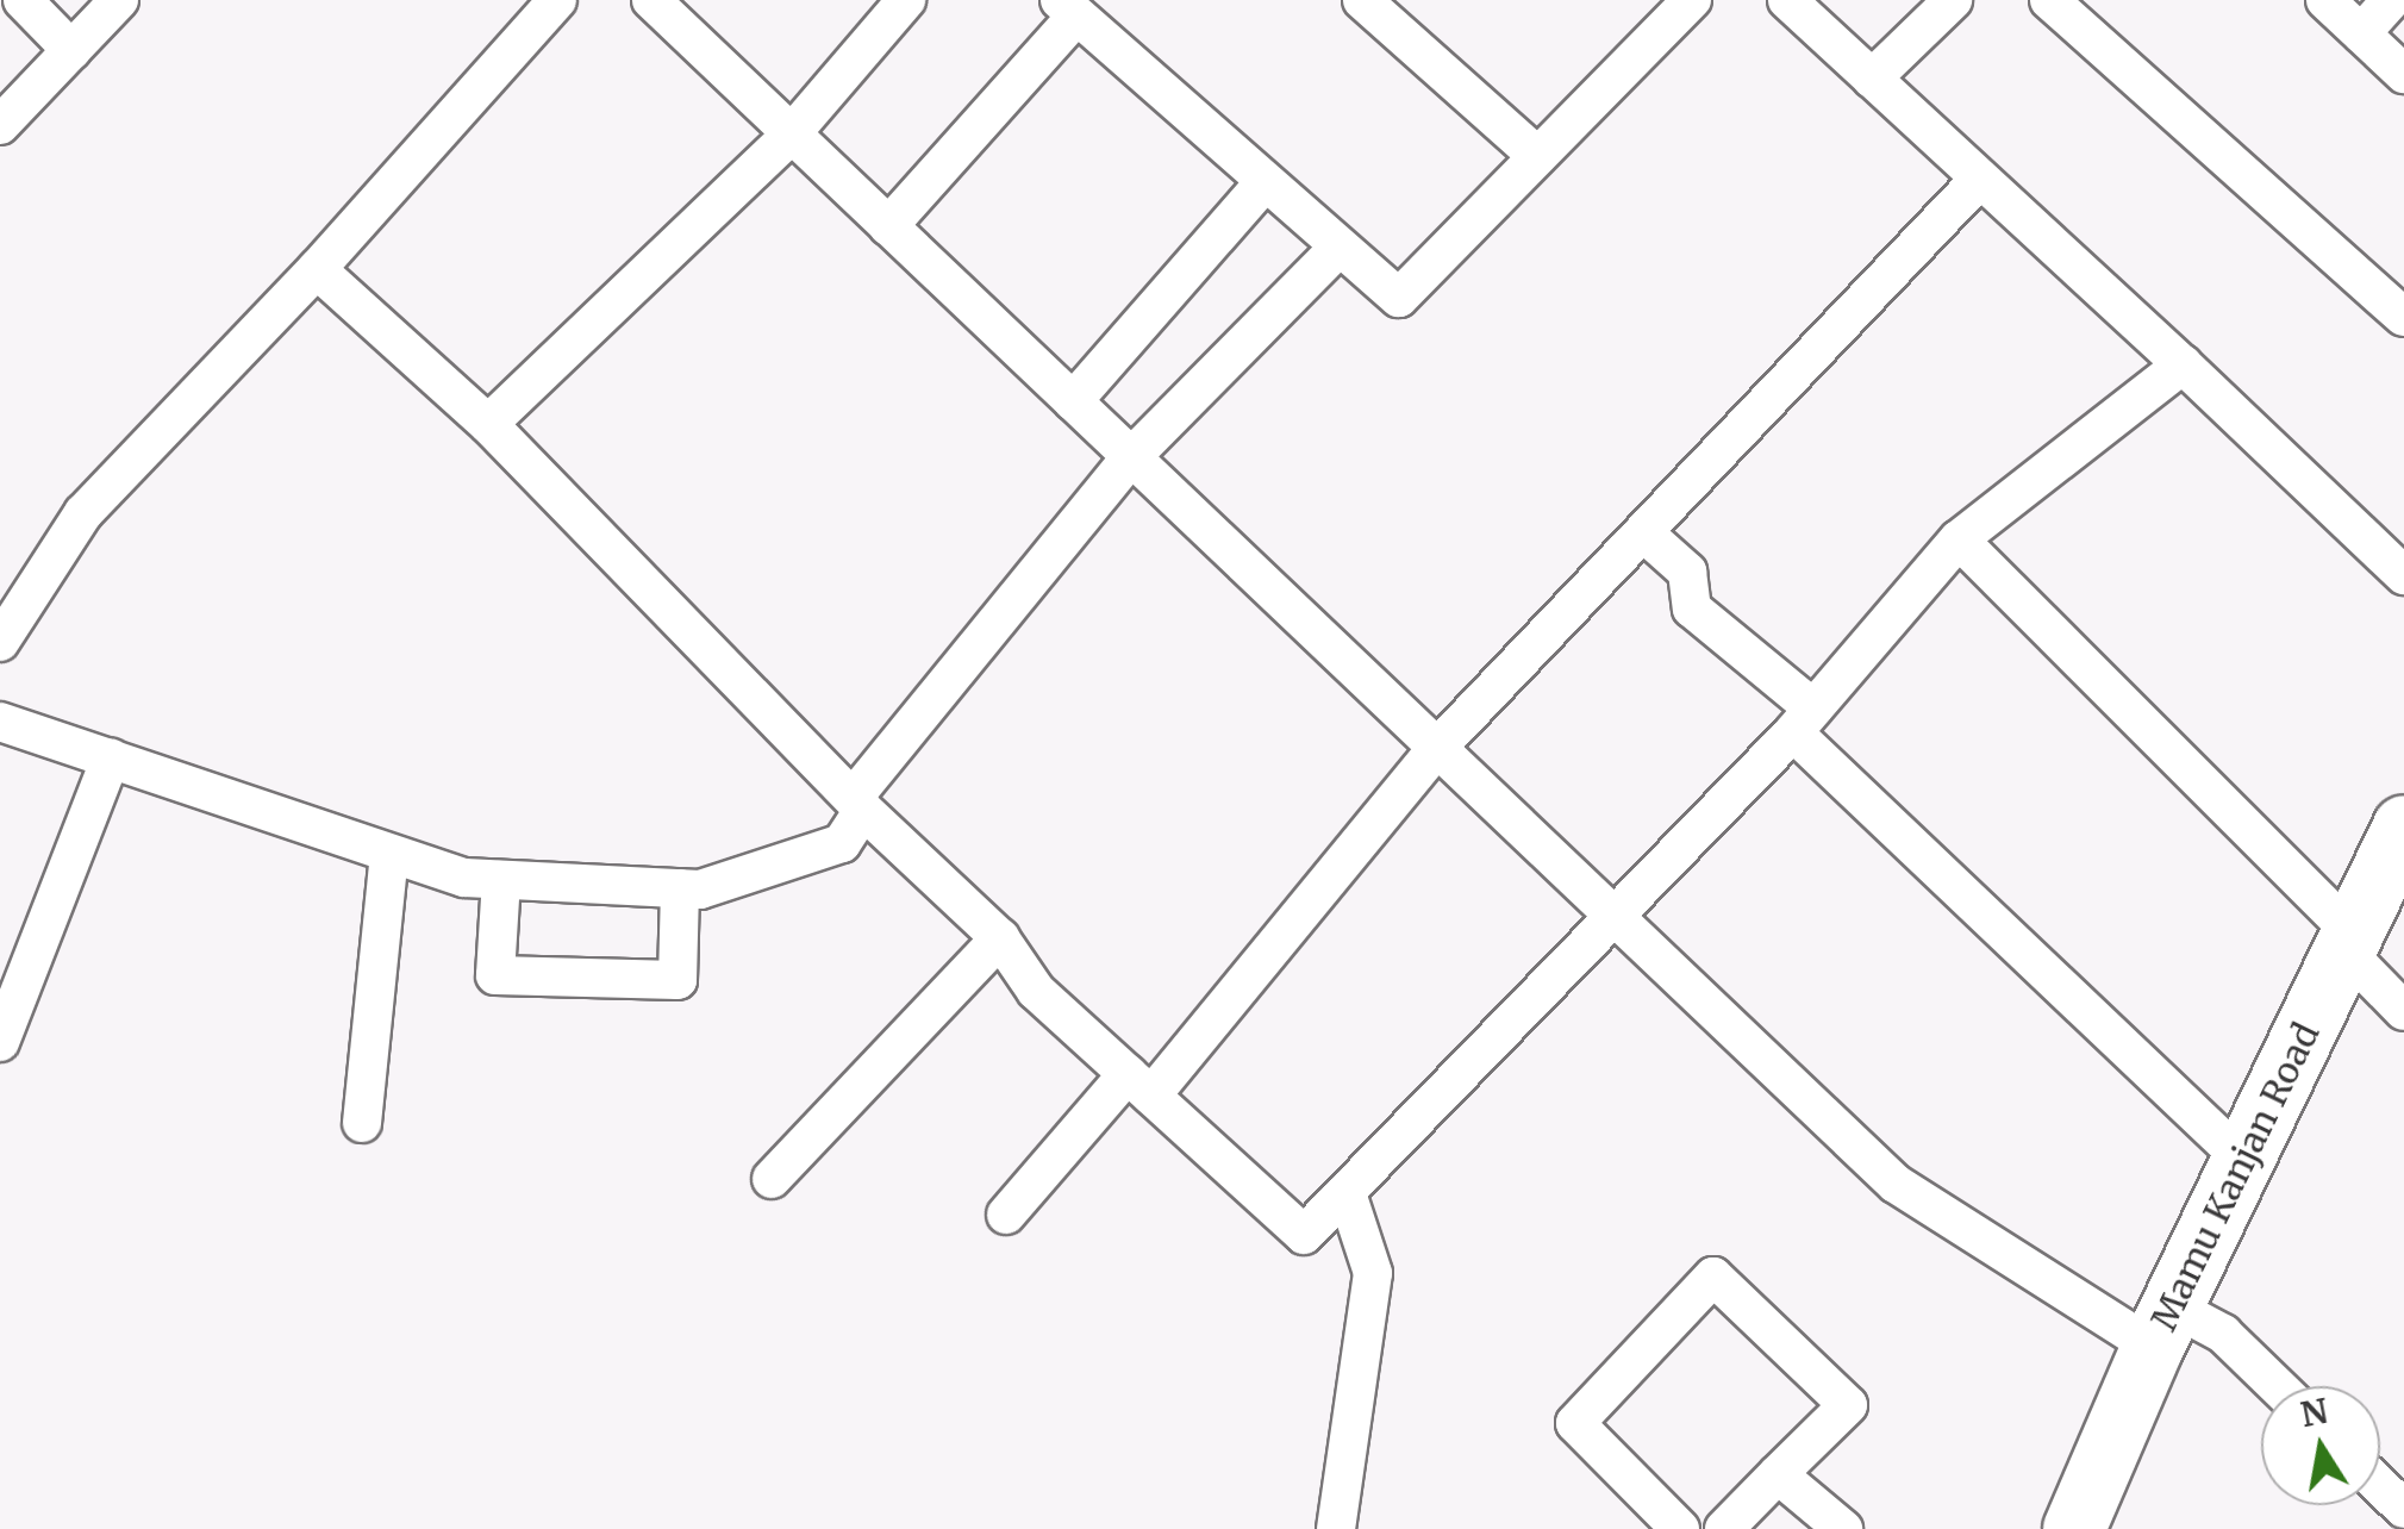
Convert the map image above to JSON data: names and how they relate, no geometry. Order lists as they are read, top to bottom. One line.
{"streets":{"main road":["Mamu Kanjan Road"]},"north":"top"}
